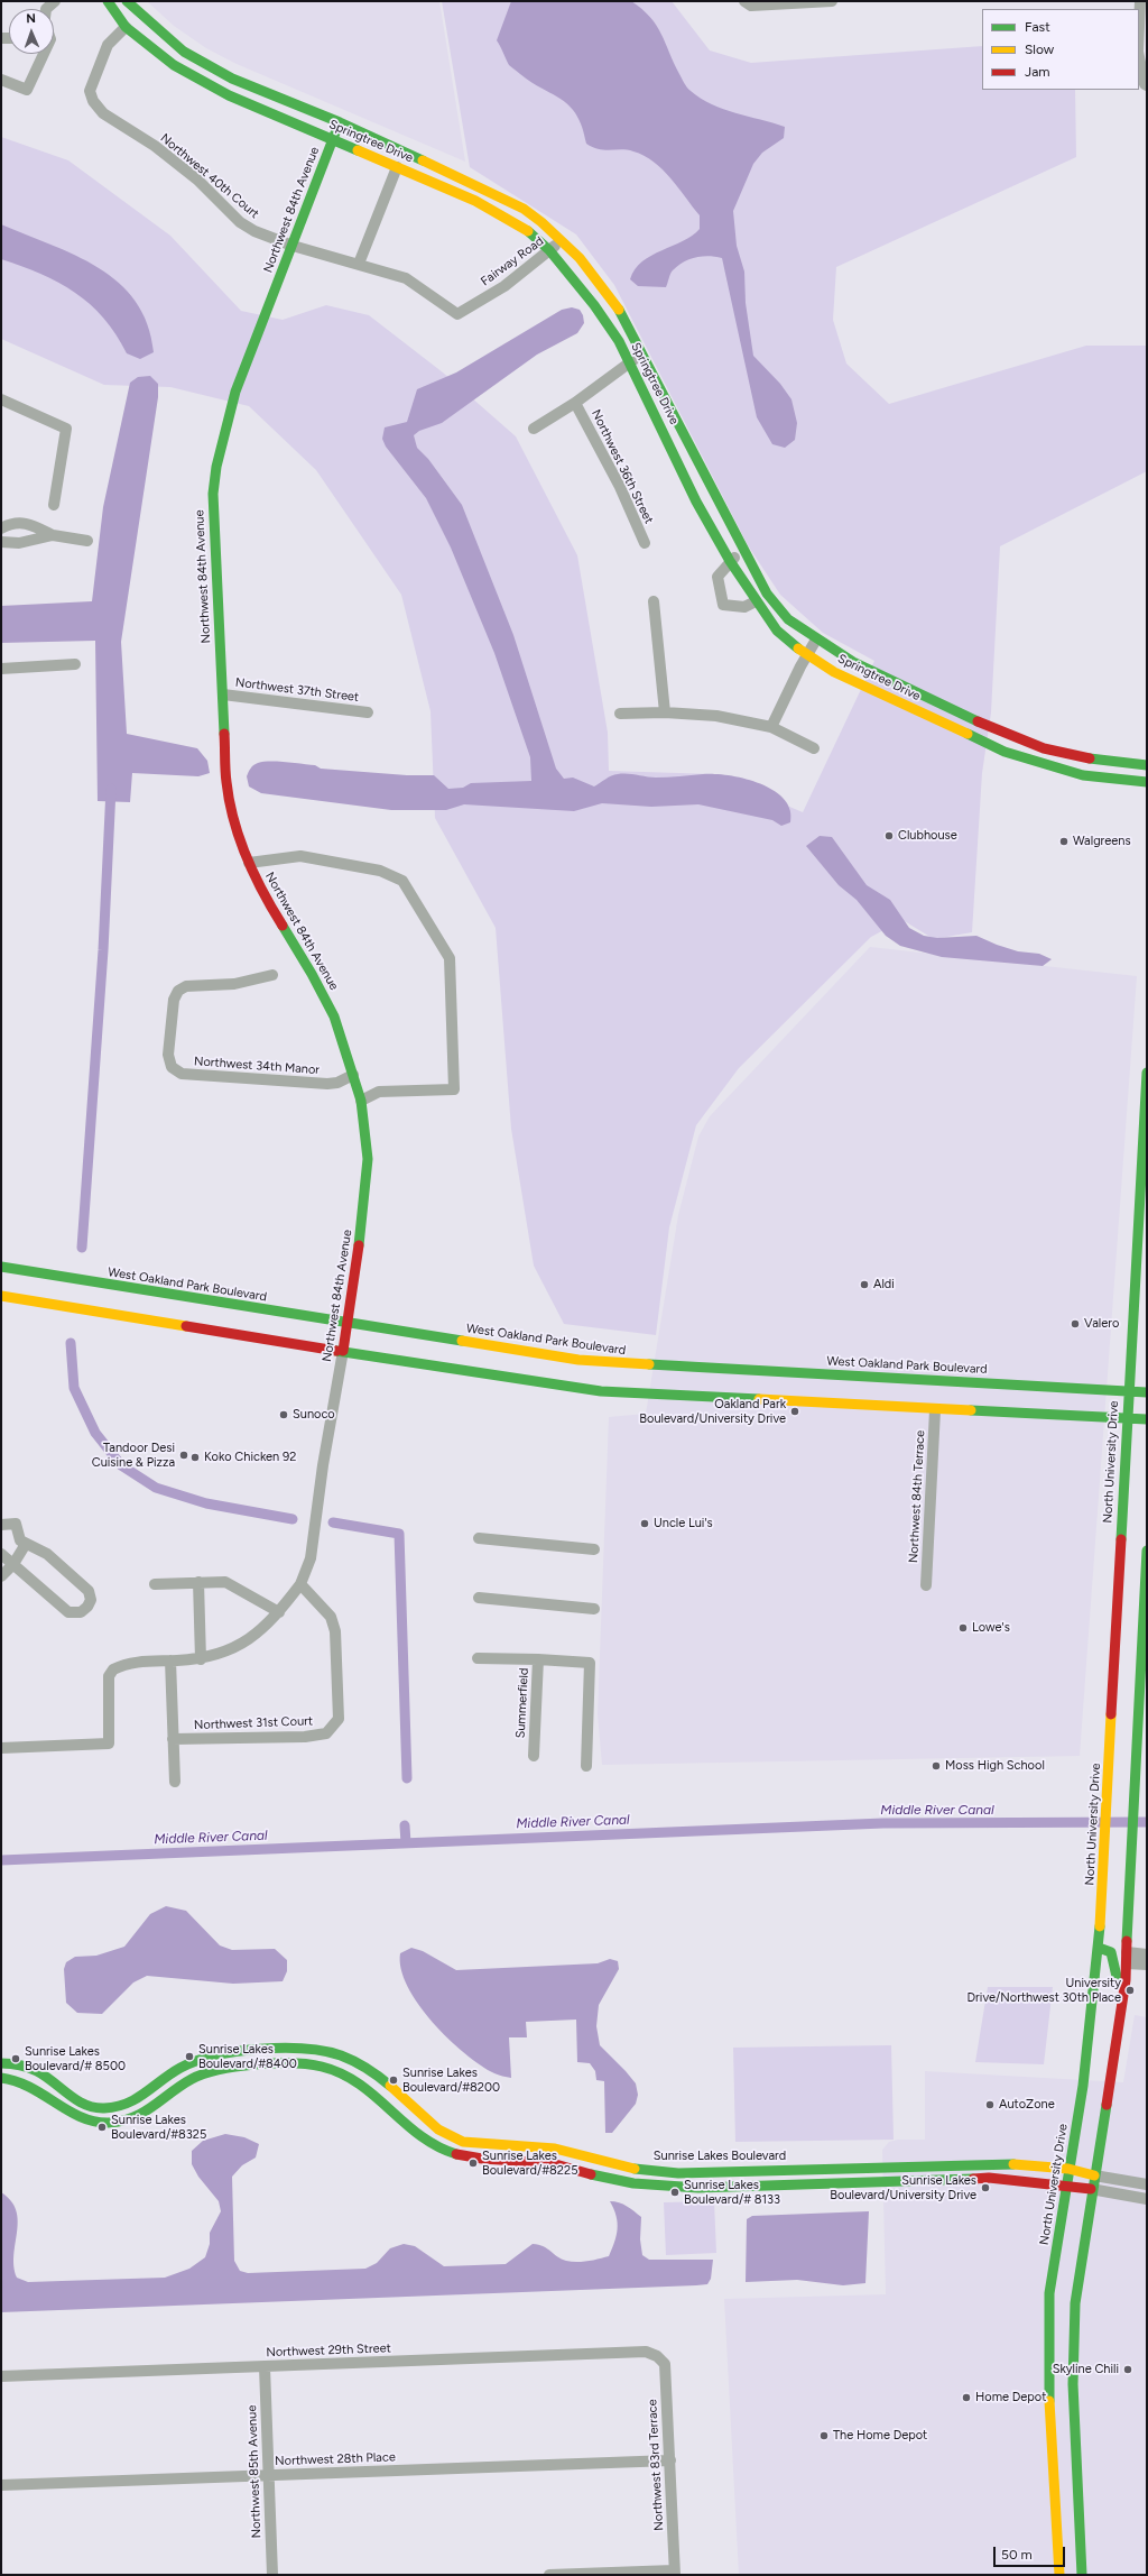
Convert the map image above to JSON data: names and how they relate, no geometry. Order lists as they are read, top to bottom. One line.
{"streets":{"street":["Springtree Drive","Northwest 40th Court","Northwest 84th Avenue","Fairway Road","Northwest 36th Street","Northwest 37th Street","Northwest 34th Manor","West Oakland Park Boulevard","North University Drive","Northwest 84th Terrace","Summerfield","Northwest 31st Court","Sunrise Lakes Boulevard","Northwest 29th Street","Northwest 28th Place","Northwest 83rd Terrace","Northwest 85th Avenue"]},"crossings":[["Springtree Drive","Northwest 40th Court"],["Springtree Drive","Northwest 84th Avenue"],["Springtree Drive","Fairway Road"],["Northwest 40th Court","Northwest 84th Avenue"],["Northwest 40th Court","Fairway Road"],["Northwest 84th Avenue","Fairway Road"],["Northwest 84th Avenue","Northwest 37th Street"],["Northwest 84th Avenue","Northwest 34th Manor"],["Northwest 84th Avenue","West Oakland Park Boulevard"],["Northwest 84th Avenue","Northwest 31st Court"],["West Oakland Park Boulevard","North University Drive"],["North University Drive","Sunrise Lakes Boulevard"],["Northwest 29th Street","Northwest 83rd Terrace"],["Northwest 29th Street","Northwest 85th Avenue"],["Northwest 28th Place","Northwest 83rd Terrace"],["Northwest 28th Place","Northwest 85th Avenue"]],"water":["Middle River Canal"],"places":["Clubhouse","Walgreens","Aldi","Valero","Oakland Park Boulevard/University Drive","Sunoco","Tandoor Desi Cuisine & Pizza","Koko Chicken 92","Uncle Lui's","Lowe's","Moss High School","University Drive/Northwest 30th Place","Sunrise Lakes Boulevard/#8400","Sunrise Lakes Boulevard/# 8500","Sunrise Lakes Boulevard/#8200","AutoZone","Sunrise Lakes Boulevard/#8325","Sunrise Lakes Boulevard/#8225","Sunrise Lakes Boulevard/University Drive","Sunrise Lakes Boulevard/# 8133","Skyline Chili","Home Depot","The Home Depot"],"legend":["Fast","Slow","Jam"],"scale_bar":"50 m","north":"top"}
